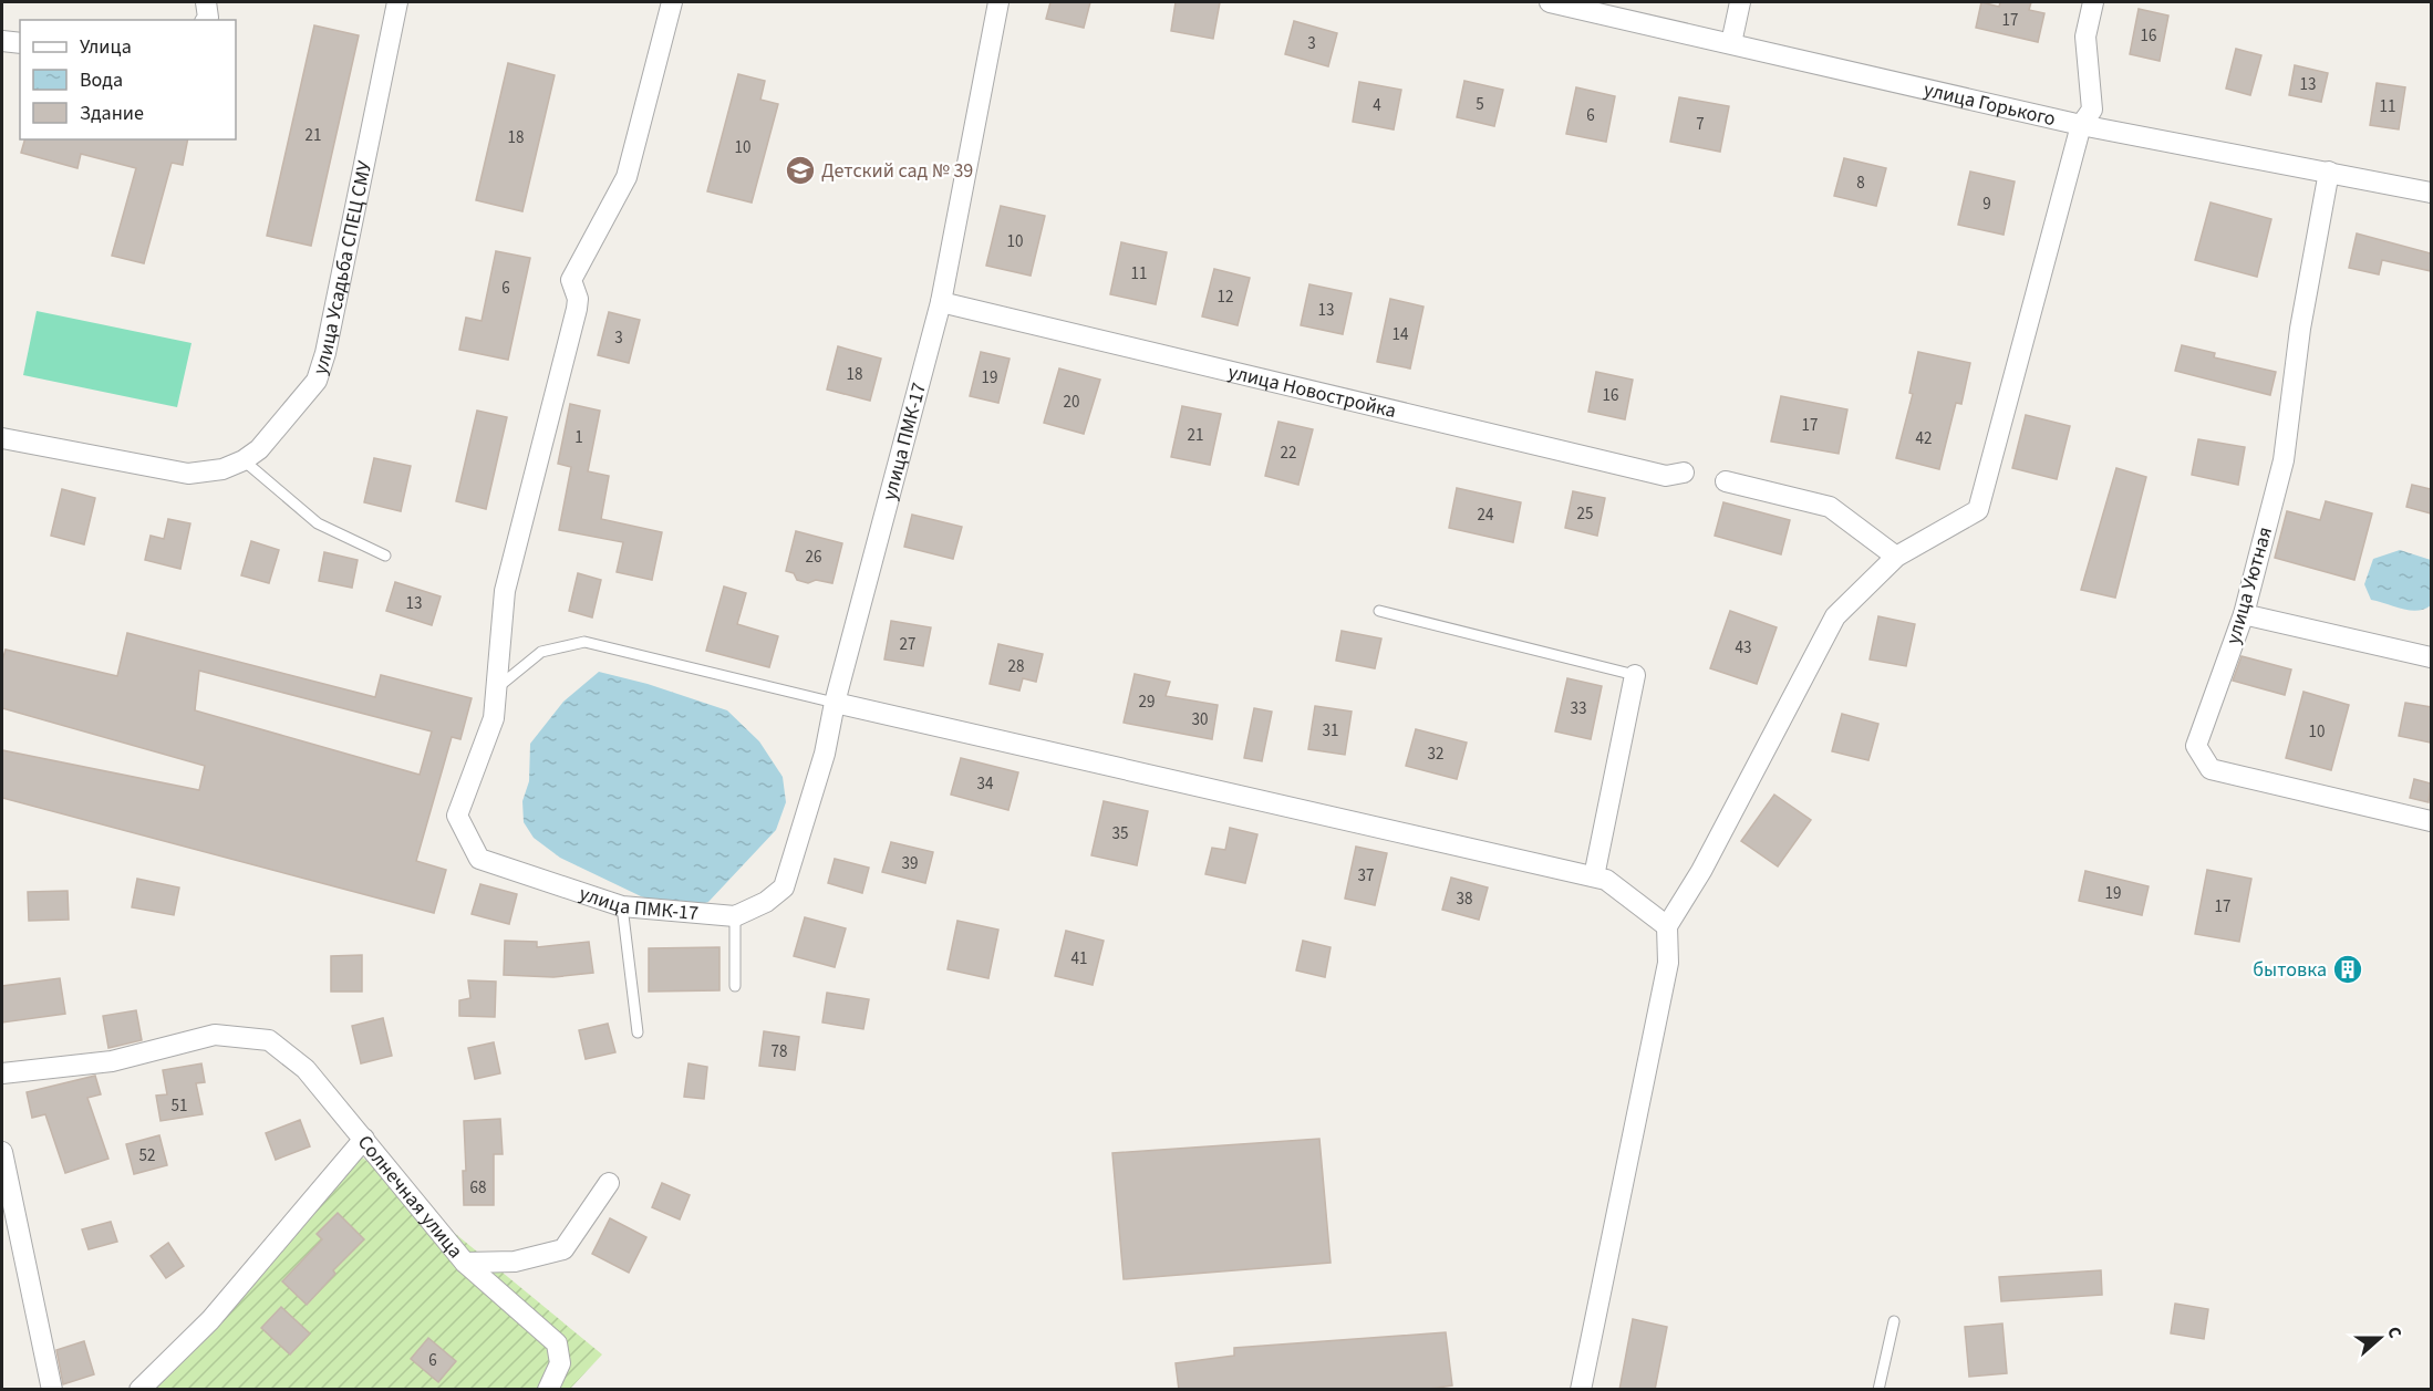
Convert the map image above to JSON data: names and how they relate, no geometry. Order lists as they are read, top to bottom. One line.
{"streets":{"street":["улица Горького","улица Усадьба СПЕЦ СМУ","улица Новостройка","улица ПМК-17","улица Уютная","Солнечная улица"]},"crossings":[["улица Горького","улица Уютная"],["улица Новостройка","улица ПМК-17"]],"places":{"school or university":["Детский сад № 39"],"building":["бытовка"]},"house_numbers":["17","16","3","13","5","4","11","6","7","21","18","10","8","9","10","11","6","12","13","14","3","18","19","16","20","17","21","1","42","22","25","24","26","13","27","43","28","29","33","30","31","10","32","34","35","39","37","19","38","17","41","78","51","52","68","6"],"legend":["Улица","Вода","Здание"],"north":"right"}
